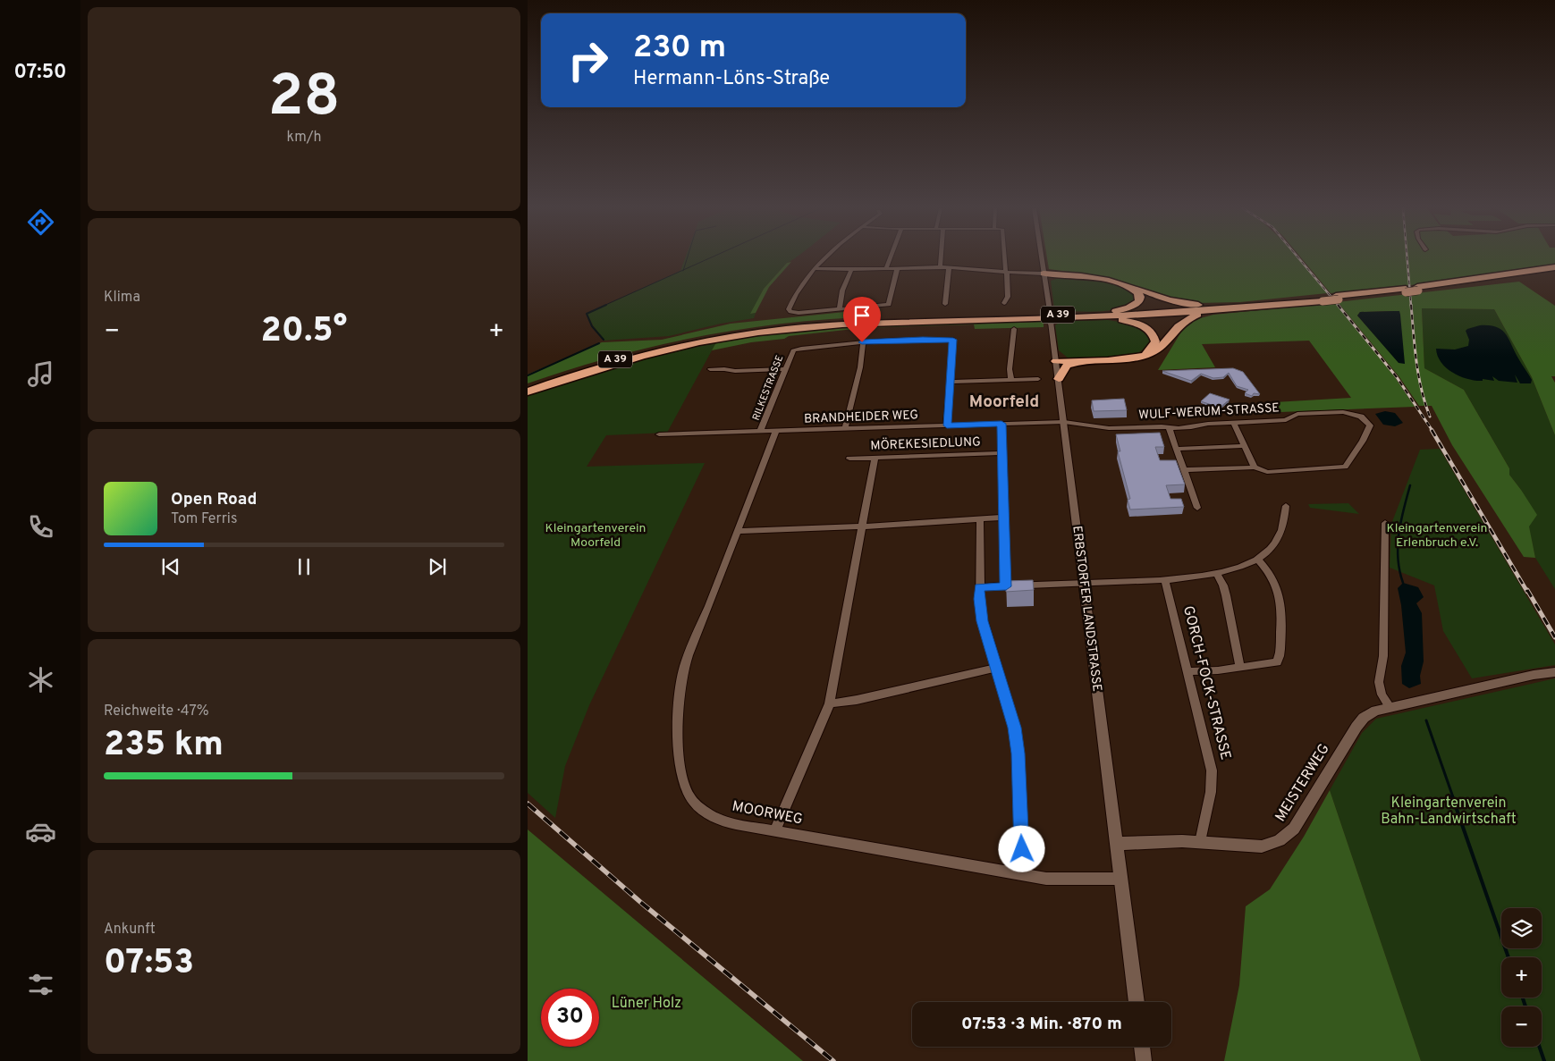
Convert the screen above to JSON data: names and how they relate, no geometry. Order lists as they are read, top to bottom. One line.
{"streets":{"highway":["A 39"],"street":["RILKESTRASSE","WULF-WERUM-STRASSE","BRANDHEIDER WEG","MÖREKESIEDLUNG","ERBSTORFER LANDSTRASSE","GORCH-FOCK-STRASSE","MEISTERWEG","MOORWEG"]},"crossings":[["RILKESTRASSE","BRANDHEIDER WEG"],["WULF-WERUM-STRASSE","BRANDHEIDER WEG"],["WULF-WERUM-STRASSE","ERBSTORFER LANDSTRASSE"],["BRANDHEIDER WEG","ERBSTORFER LANDSTRASSE"],["BRANDHEIDER WEG","MOORWEG"],["ERBSTORFER LANDSTRASSE","MOORWEG"],["GORCH-FOCK-STRASSE","MEISTERWEG"]],"districts":["Moorfeld"],"parks":["Kleingartenverein Moorfeld","Kleingartenverein Erlenbruch e.V.","Kleingartenverein Bahn-Landwirtschaft","Lüner Holz"],"page":{"tabs":"07:50","tile":[["28","km/h"],"Klima",["Reichweite · 47%","235 km"],["Ankunft","07:53"]],"turn":["230 m","Hermann-Löns-Straße"],"heat":["−","20.5°","+"],"song":["Open Road","Tom Ferris"],"map_buttons":["+","−"],"limit":"30","trip":"07:53 · 3 Min. · 870 m"}}
